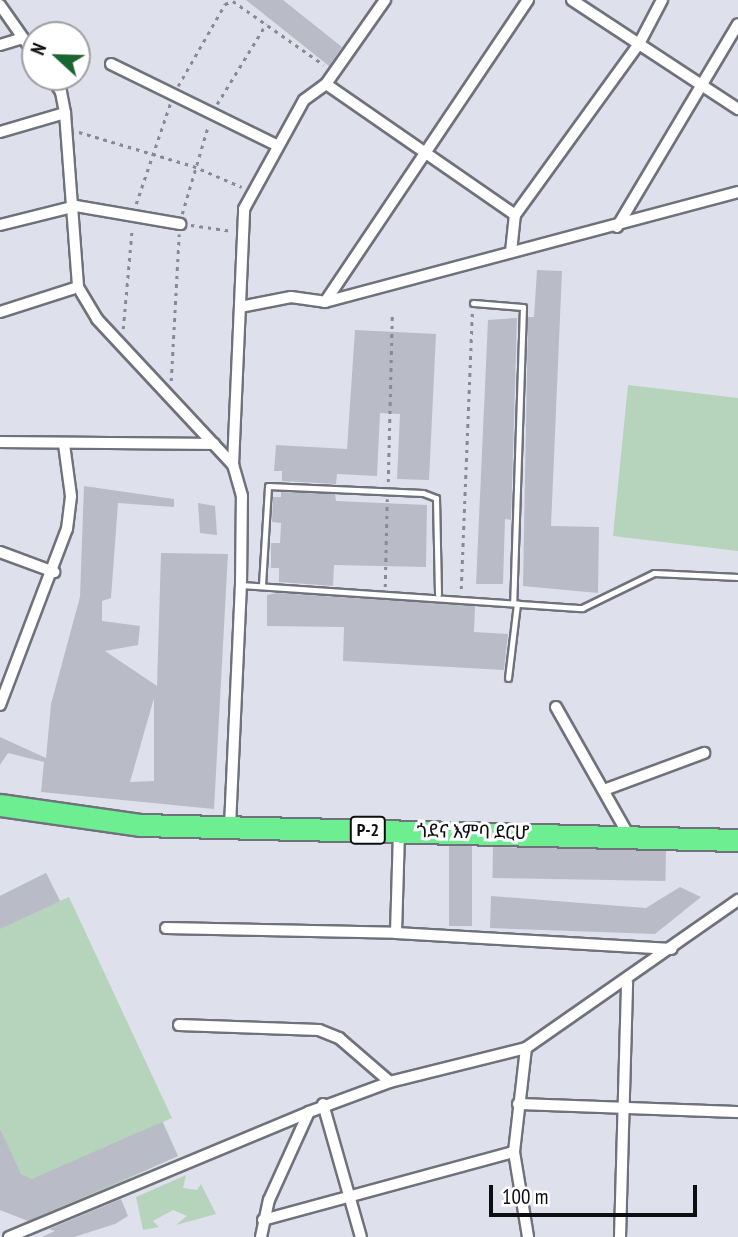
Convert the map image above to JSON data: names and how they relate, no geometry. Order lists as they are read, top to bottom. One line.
{"streets":{"highway":["P-2","ጎደና እምባ ደርሆ"]},"scale_bar":"100 m","north":"left"}
